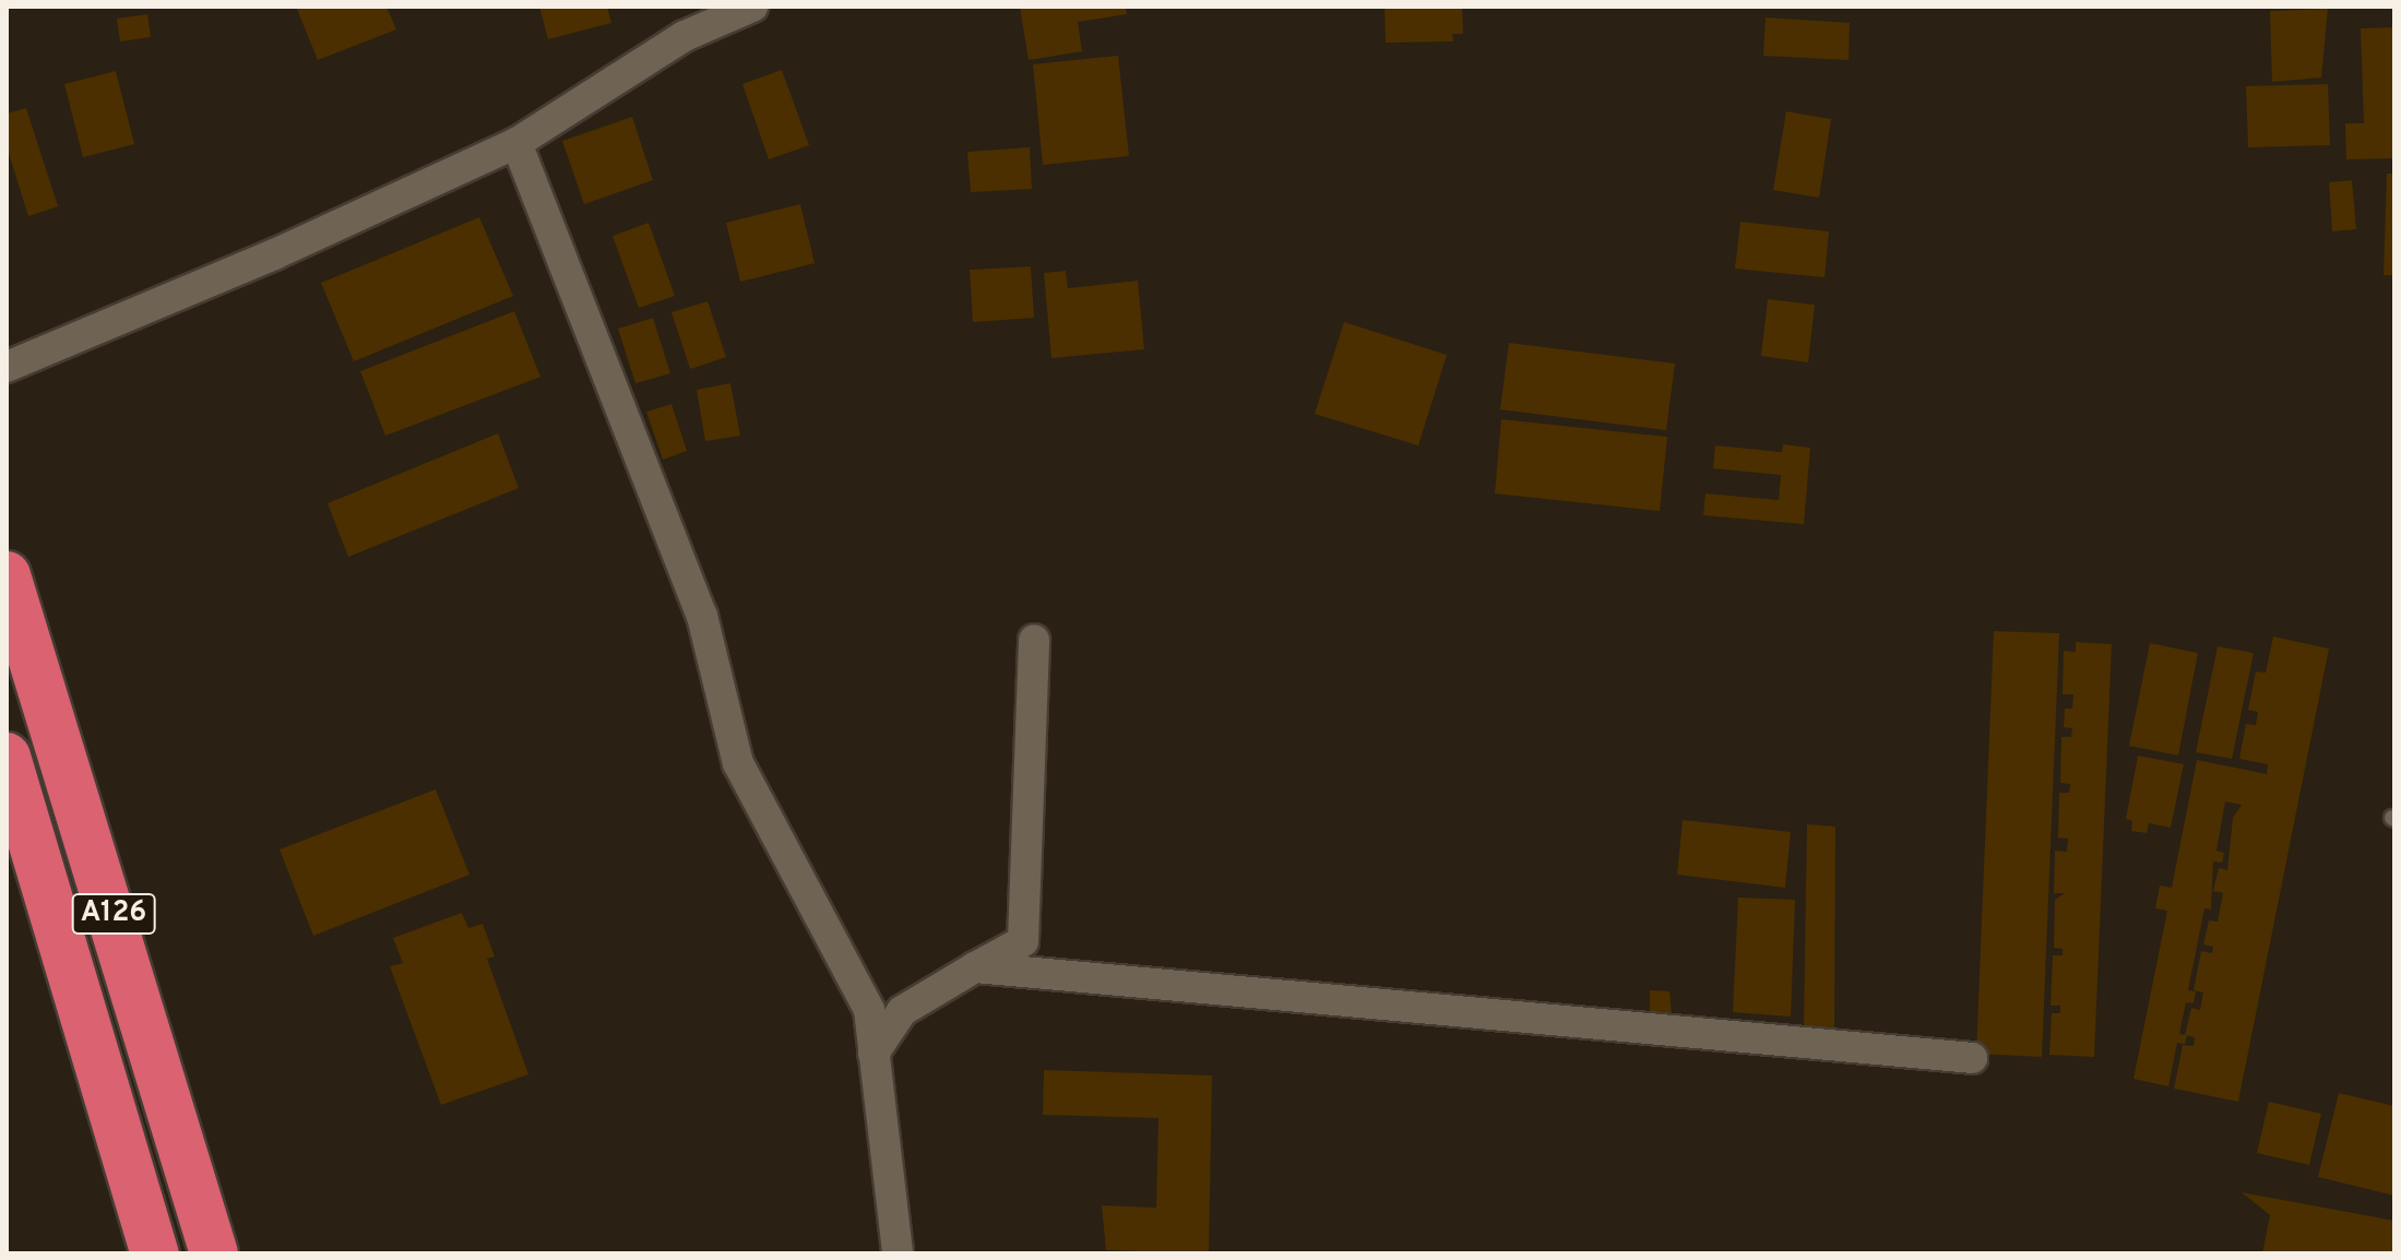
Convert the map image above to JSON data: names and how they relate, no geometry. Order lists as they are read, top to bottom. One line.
{"streets":{"highway":["A126"]}}
